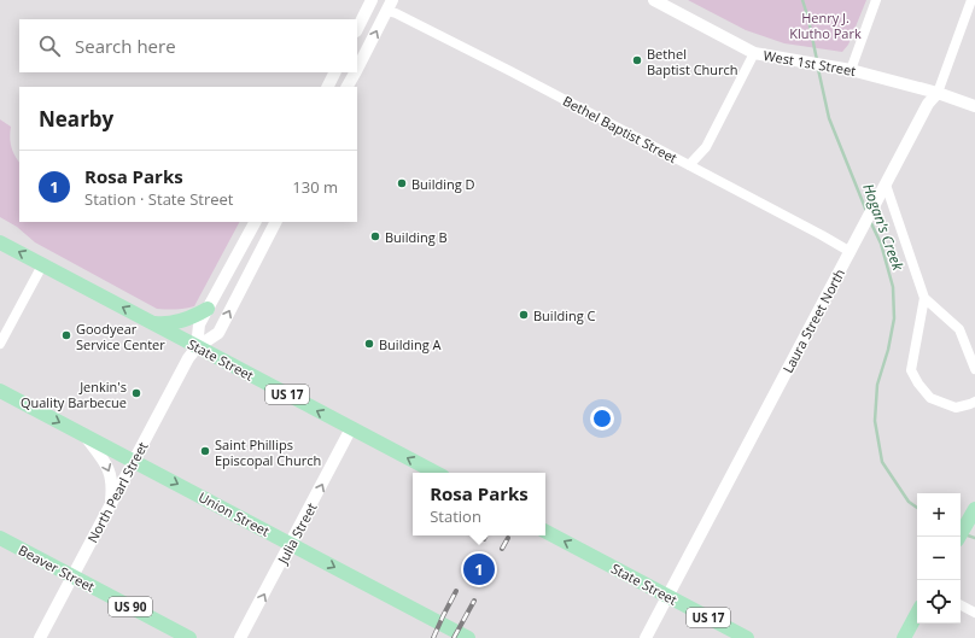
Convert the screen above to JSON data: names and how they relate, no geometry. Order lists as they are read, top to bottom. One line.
{"streets":{"main road":["State Street","US 17","Union Street","Beaver Street","US 90"],"street":["West 1st Street","Bethel Baptist Street","Laura Street North","North Pearl Street","Julia Street"]},"crossings":[["West 1st Street","Laura Street North"],["Bethel Baptist Street","Laura Street North"],["Laura Street North","State Street"],["State Street","North Pearl Street"],["State Street","Julia Street"],["North Pearl Street","Union Street"],["North Pearl Street","Beaver Street"],["Union Street","Julia Street"]],"one_way":["State Street","Union Street","Julia Street"],"water":["Hogan's Creek"],"parks":["Henry J. Klutho Park"],"places":["Bethel Baptist Church","Building D","Building B","Building C","Goodyear Service Center","Building A","Jenkin's Quality Barbecue","Saint Phillips Episcopal Church"],"page":{"search":"Search here","heading":"Nearby","list":[{"mark":"1","name":"Rosa Parks","note":"Station · State Street","value":"130 m"}],"popup":["Rosa Parks","Station"],"map_buttons":["+","−"],"pins":"1"}}
